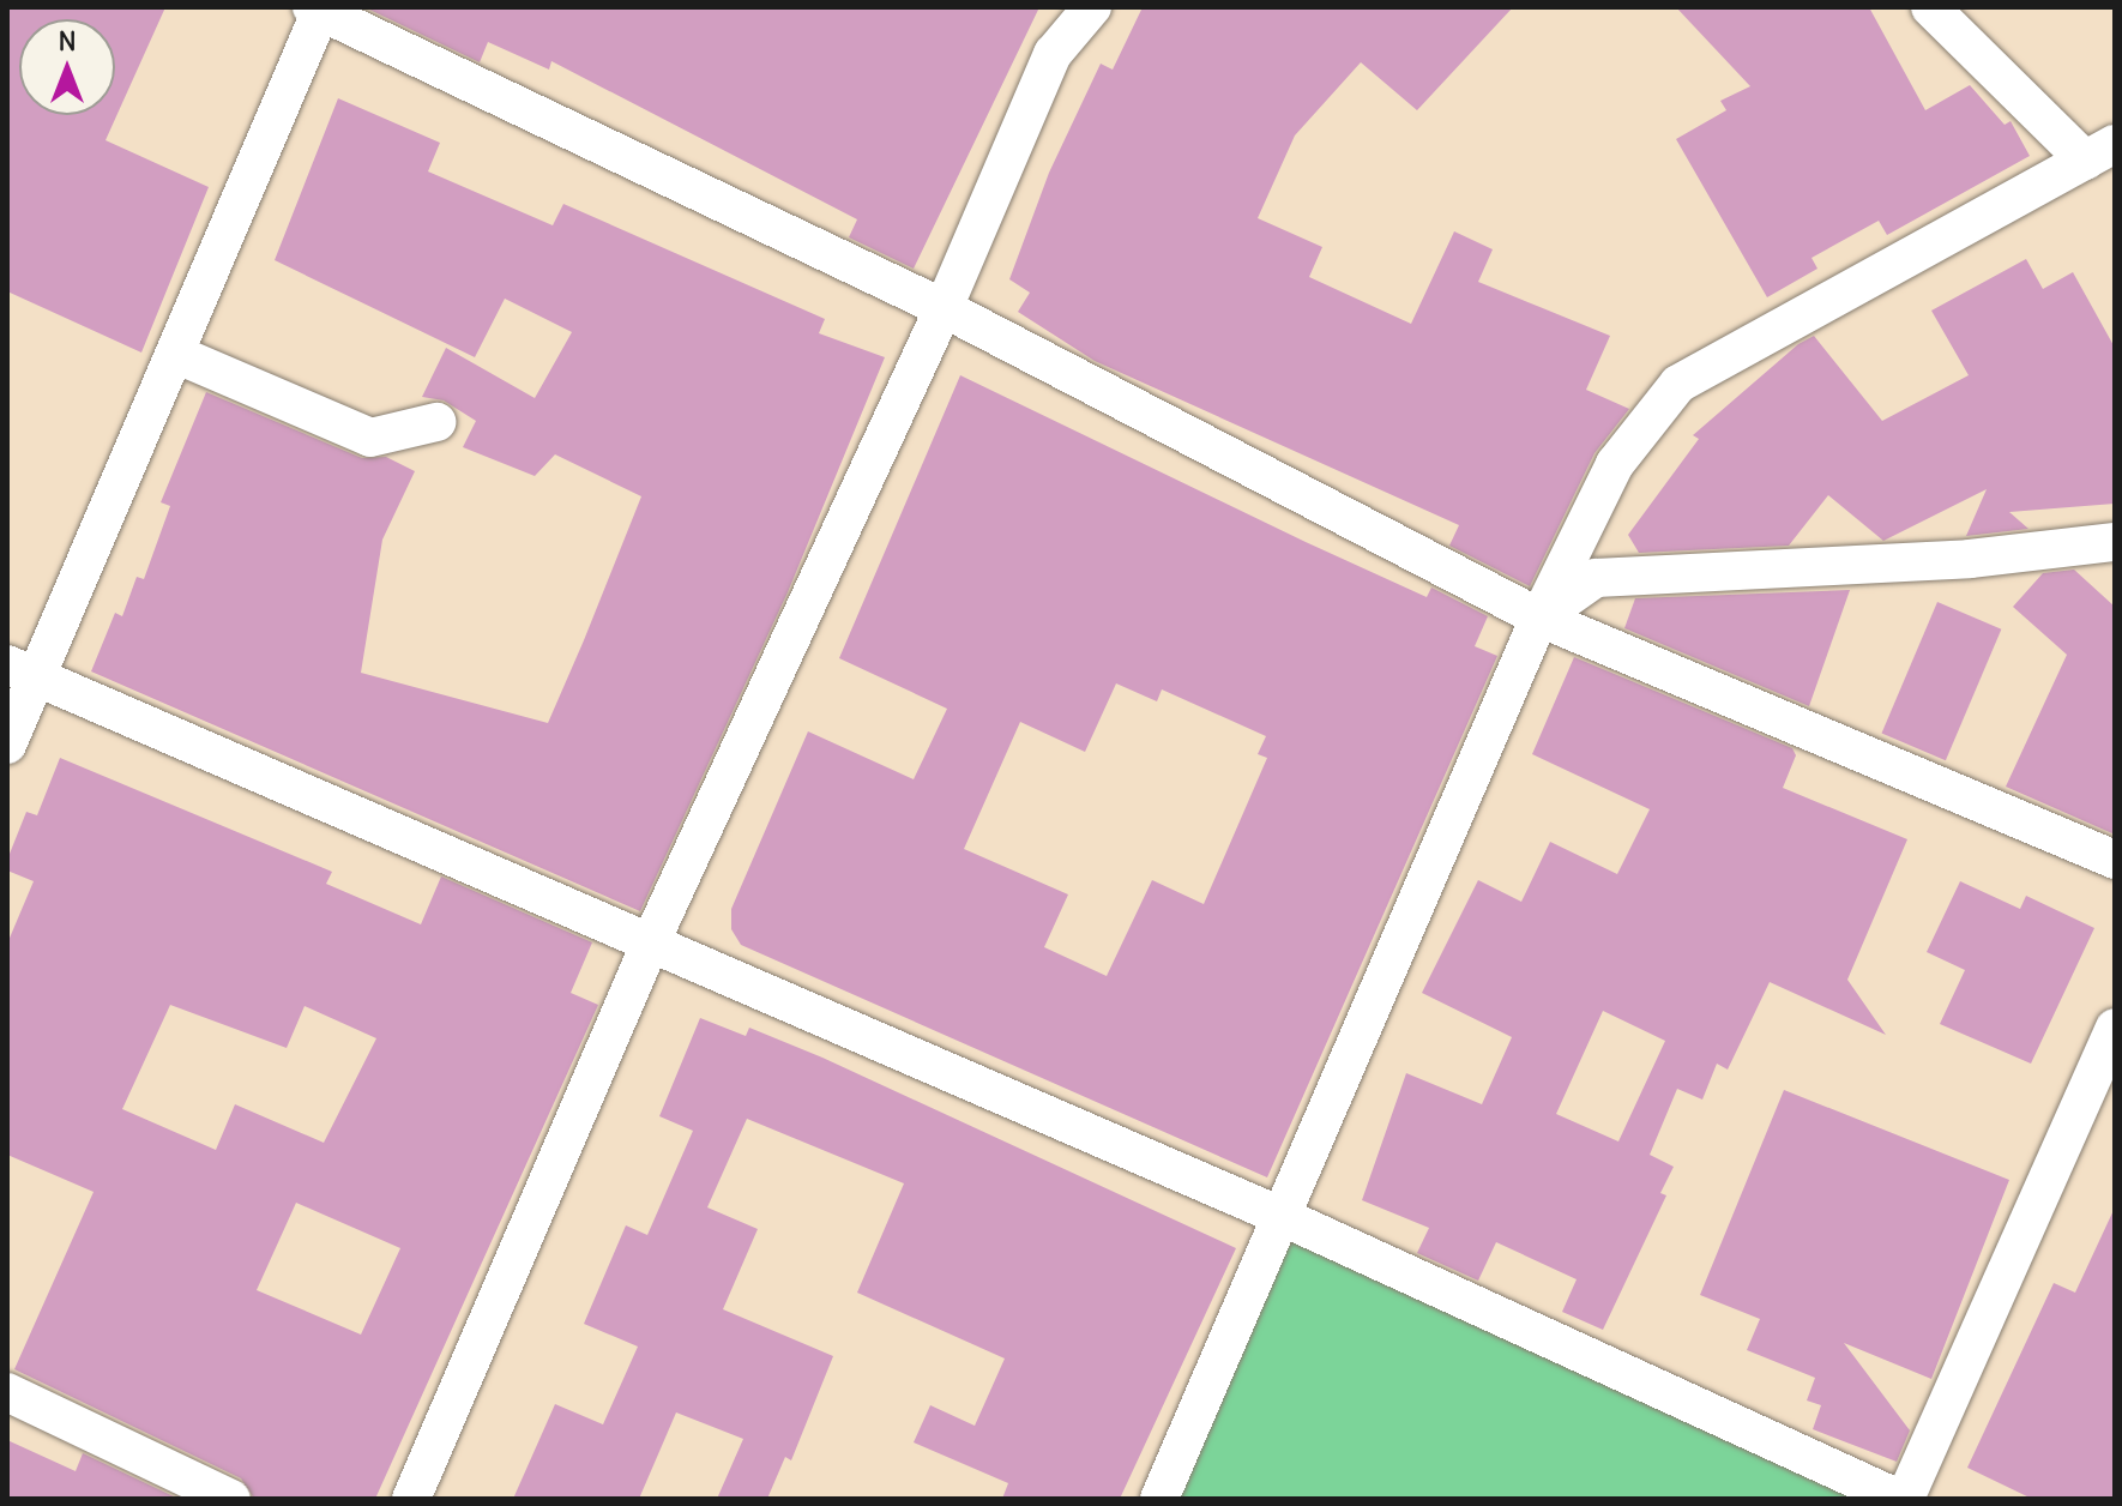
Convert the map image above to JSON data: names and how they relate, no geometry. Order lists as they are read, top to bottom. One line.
{"north":"top"}
